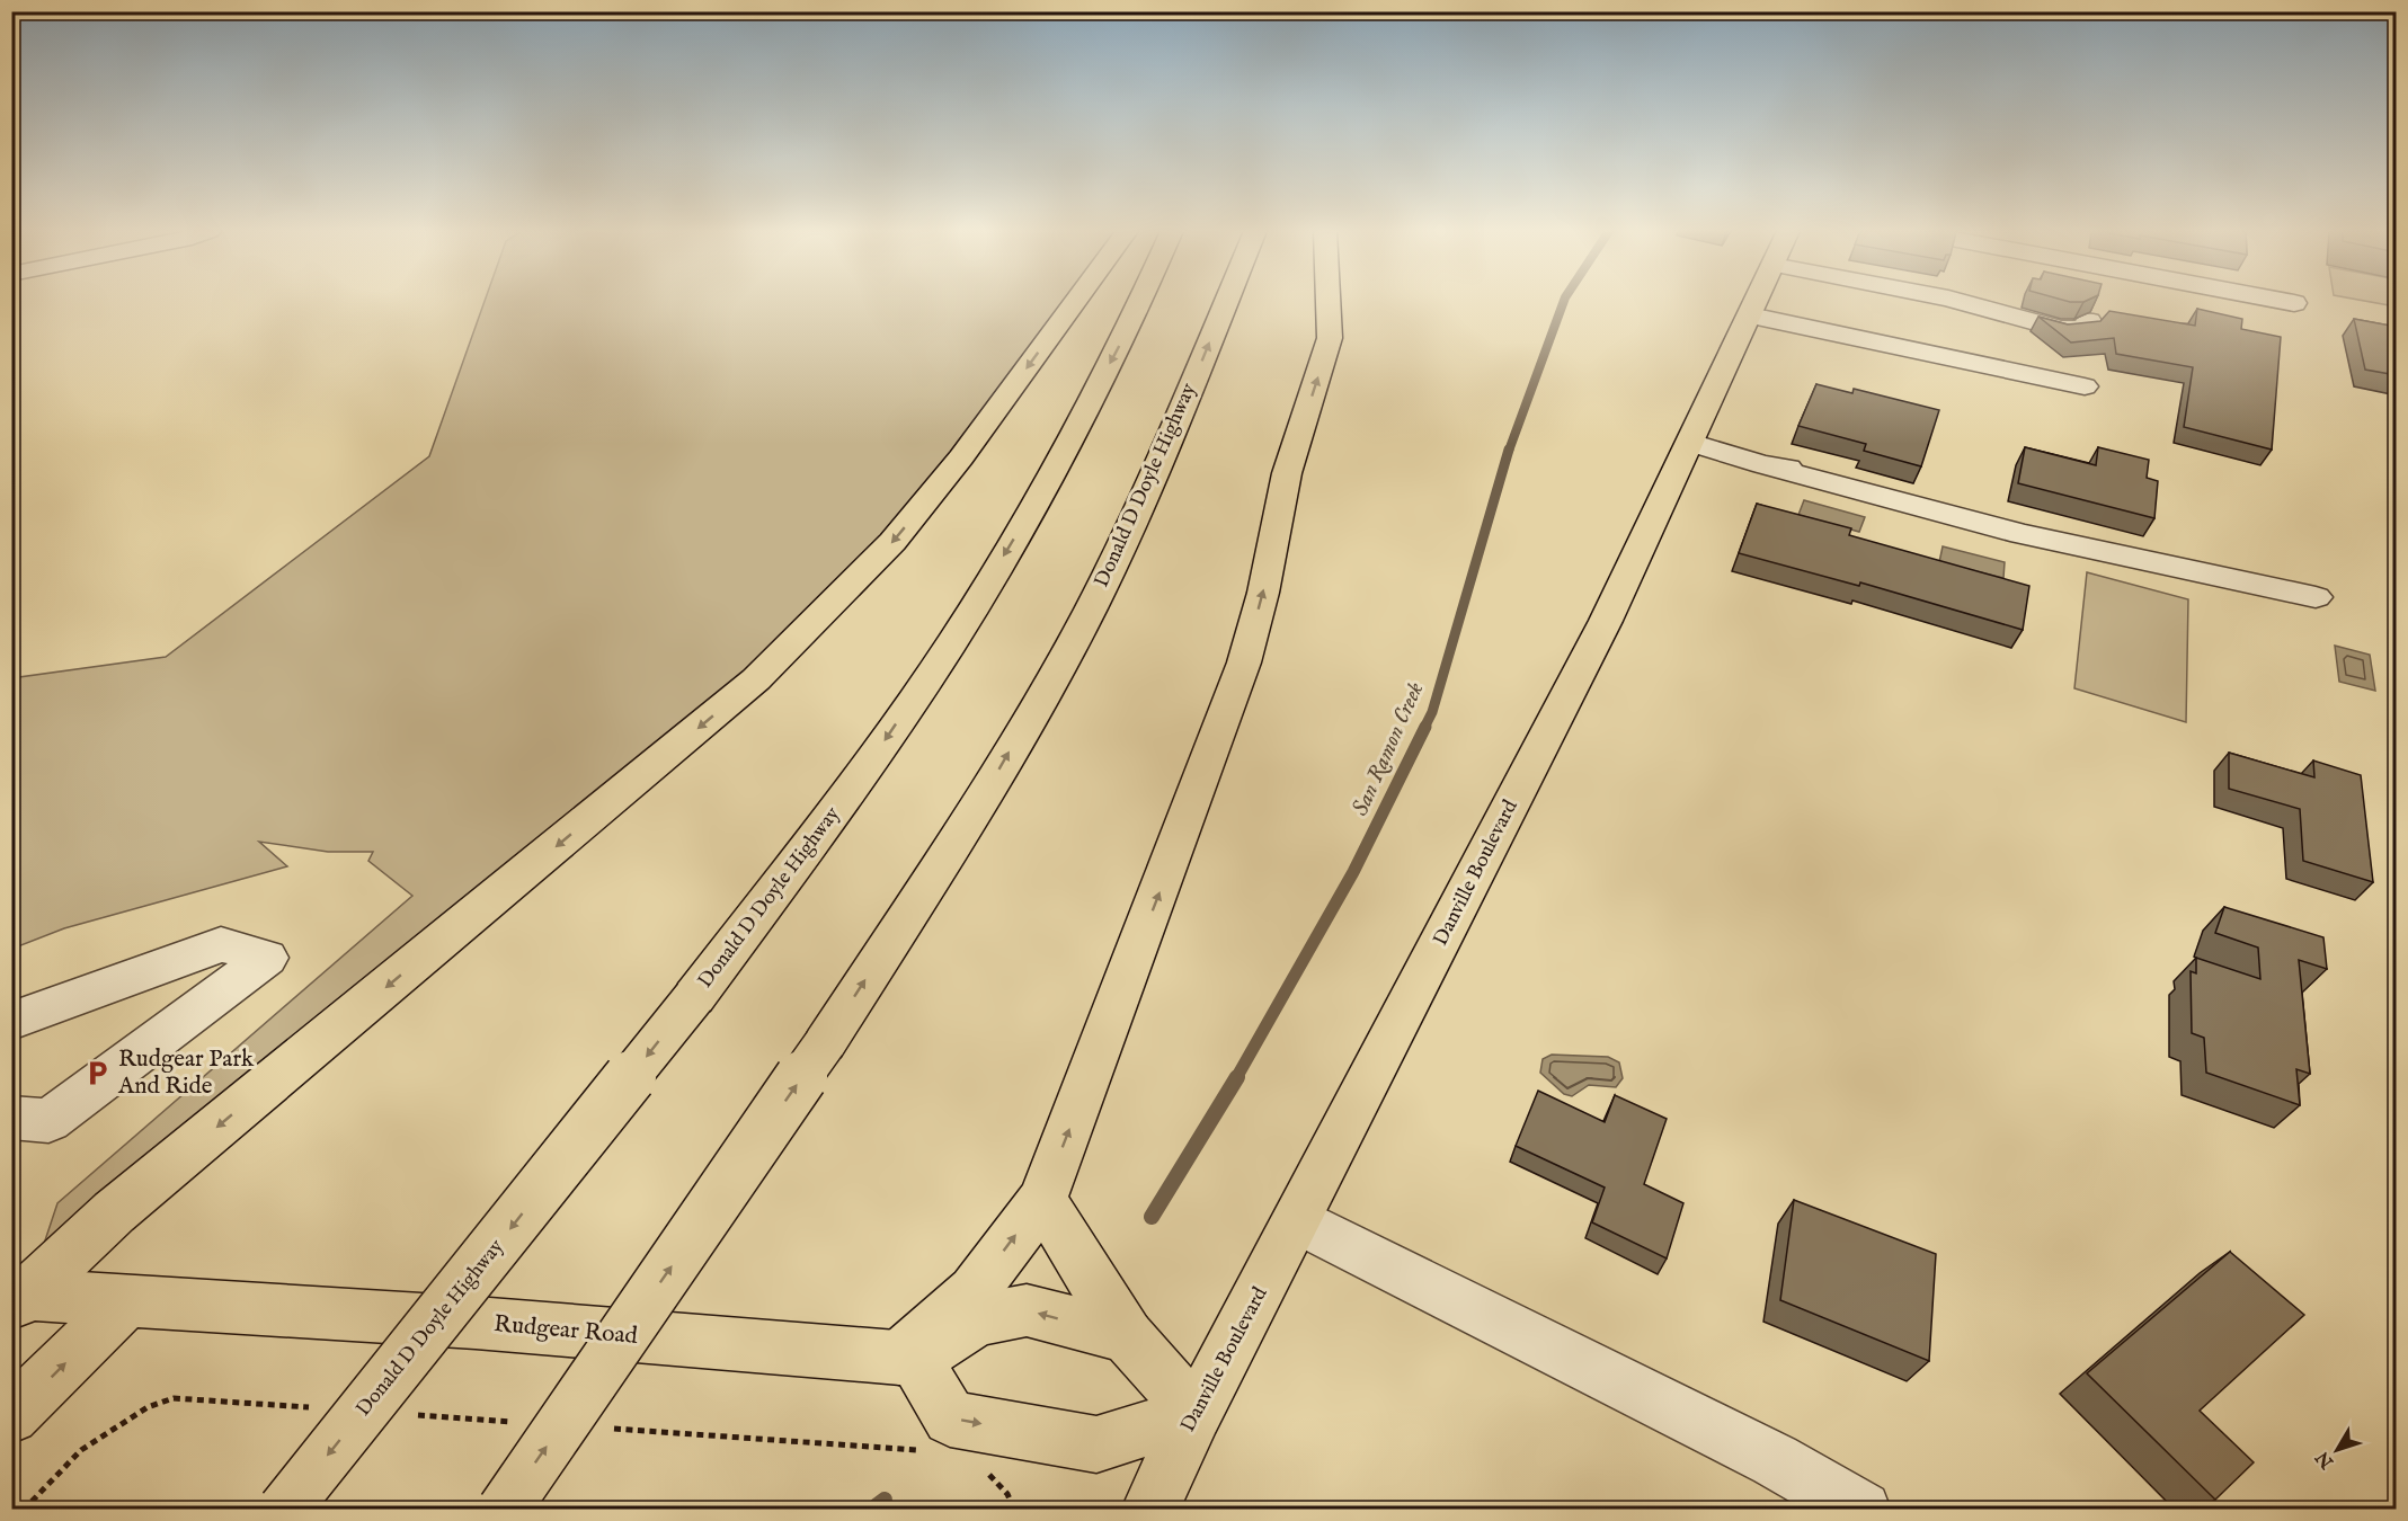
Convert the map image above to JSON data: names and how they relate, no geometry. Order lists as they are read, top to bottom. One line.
{"streets":{"main road":["Donald D Doyle Highway","Danville Boulevard","Rudgear Road"]},"water":["San Ramon Creek"],"places":{"parking":["Rudgear Park And Ride"]},"north":"bottom left"}
